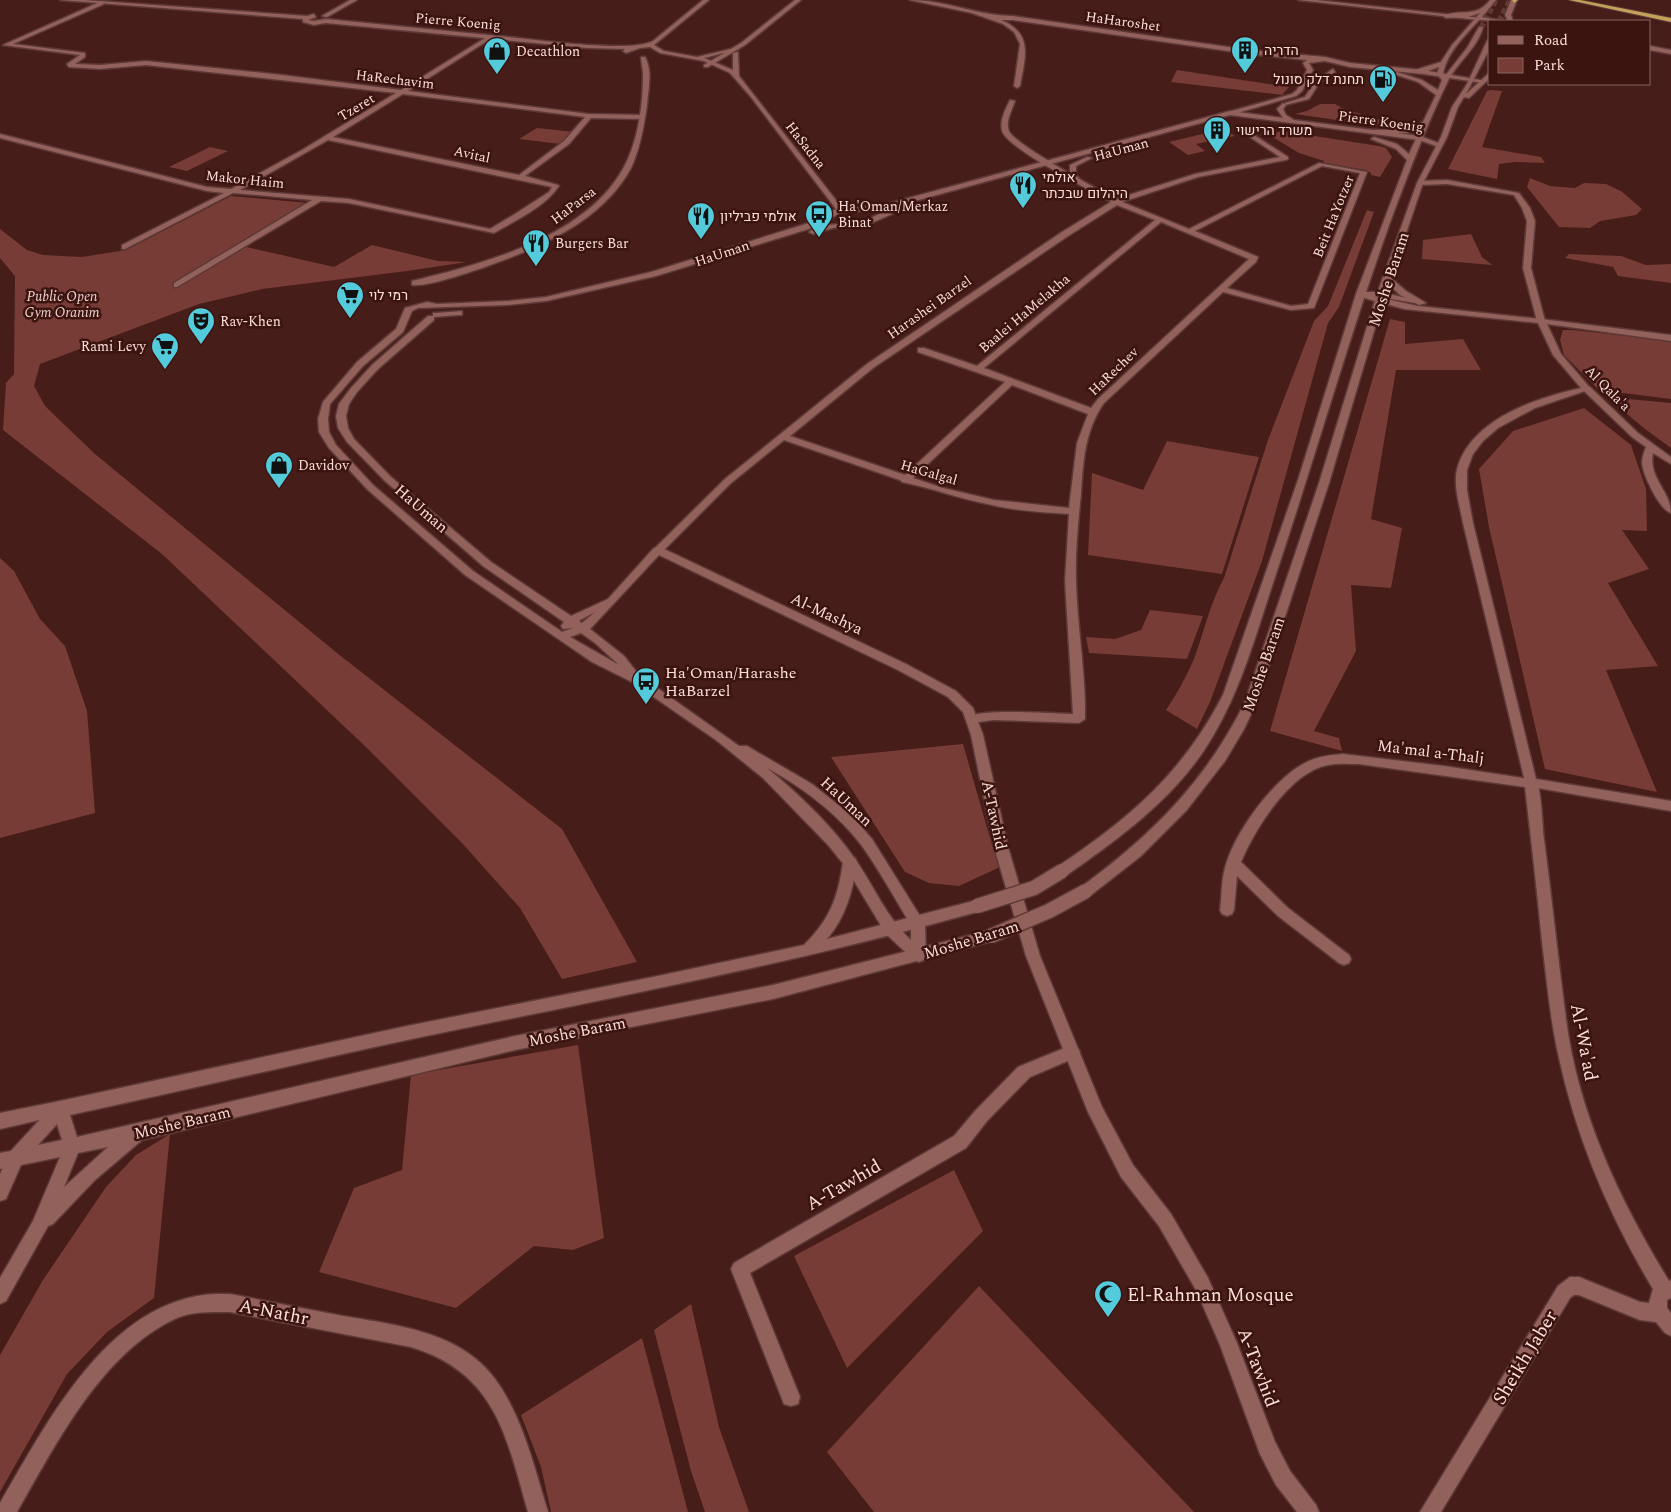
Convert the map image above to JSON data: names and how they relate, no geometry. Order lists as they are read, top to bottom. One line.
{"streets":{"street":["Pierre Koenig","HaHaroshet","HaRechavim","Tzeret","HaSadna","HaUman","Avital","Makor Haim","HaParsa","Beit HaYotzer","Moshe Baram","Harashei Barzel","Baalei HaMelakha","HaRechev","Al Qala'a","HaGalgal","Al-Mashya","Ma'mal a-Thalj","A-Tawhid","Al-Wa'ad","A-Nathr","Sheikh Jaber"]},"crossings":[["Pierre Koenig","Tzeret"],["Pierre Koenig","HaSadna"],["Pierre Koenig","HaUman"],["Pierre Koenig","HaParsa"],["Pierre Koenig","Moshe Baram"],["HaHaroshet","HaUman"],["HaRechavim","Tzeret"],["HaRechavim","HaParsa"],["Tzeret","Avital"],["Tzeret","Makor Haim"],["HaSadna","HaUman"],["HaUman","Moshe Baram"],["HaUman","Harashei Barzel"],["HaUman","HaRechev"],["Avital","Makor Haim"],["Beit HaYotzer","HaRechev"],["Moshe Baram","Al Qala'a"],["Harashei Barzel","HaRechev"],["Harashei Barzel","HaGalgal"],["Harashei Barzel","Al-Mashya"],["Baalei HaMelakha","HaRechev"],["HaRechev","HaGalgal"],["HaRechev","Al-Mashya"],["HaRechev","A-Tawhid"],["Al Qala'a","Al-Wa'ad"],["Al-Mashya","A-Tawhid"],["Ma'mal a-Thalj","Al-Wa'ad"]],"parks":["Public Open Gym Oranim"],"places":{"building":["הדריה","משרד הרישוי"],"shop":["Decathlon","Davidov"],"fuel station":["תחנת דלק סונול"],"restaurant":["אולמי היהלום שבכתר","אולמי פביליון","Burgers Bar"],"bus stop":["Ha'Oman/Merkaz Binat","Ha'Oman/Harashe HaBarzel"],"supermarket":["רמי לוי","Rami Levy"],"theatre":["Rav-Khen"],"mosque":["El-Rahman Mosque"]},"legend":["Road","Park"]}
